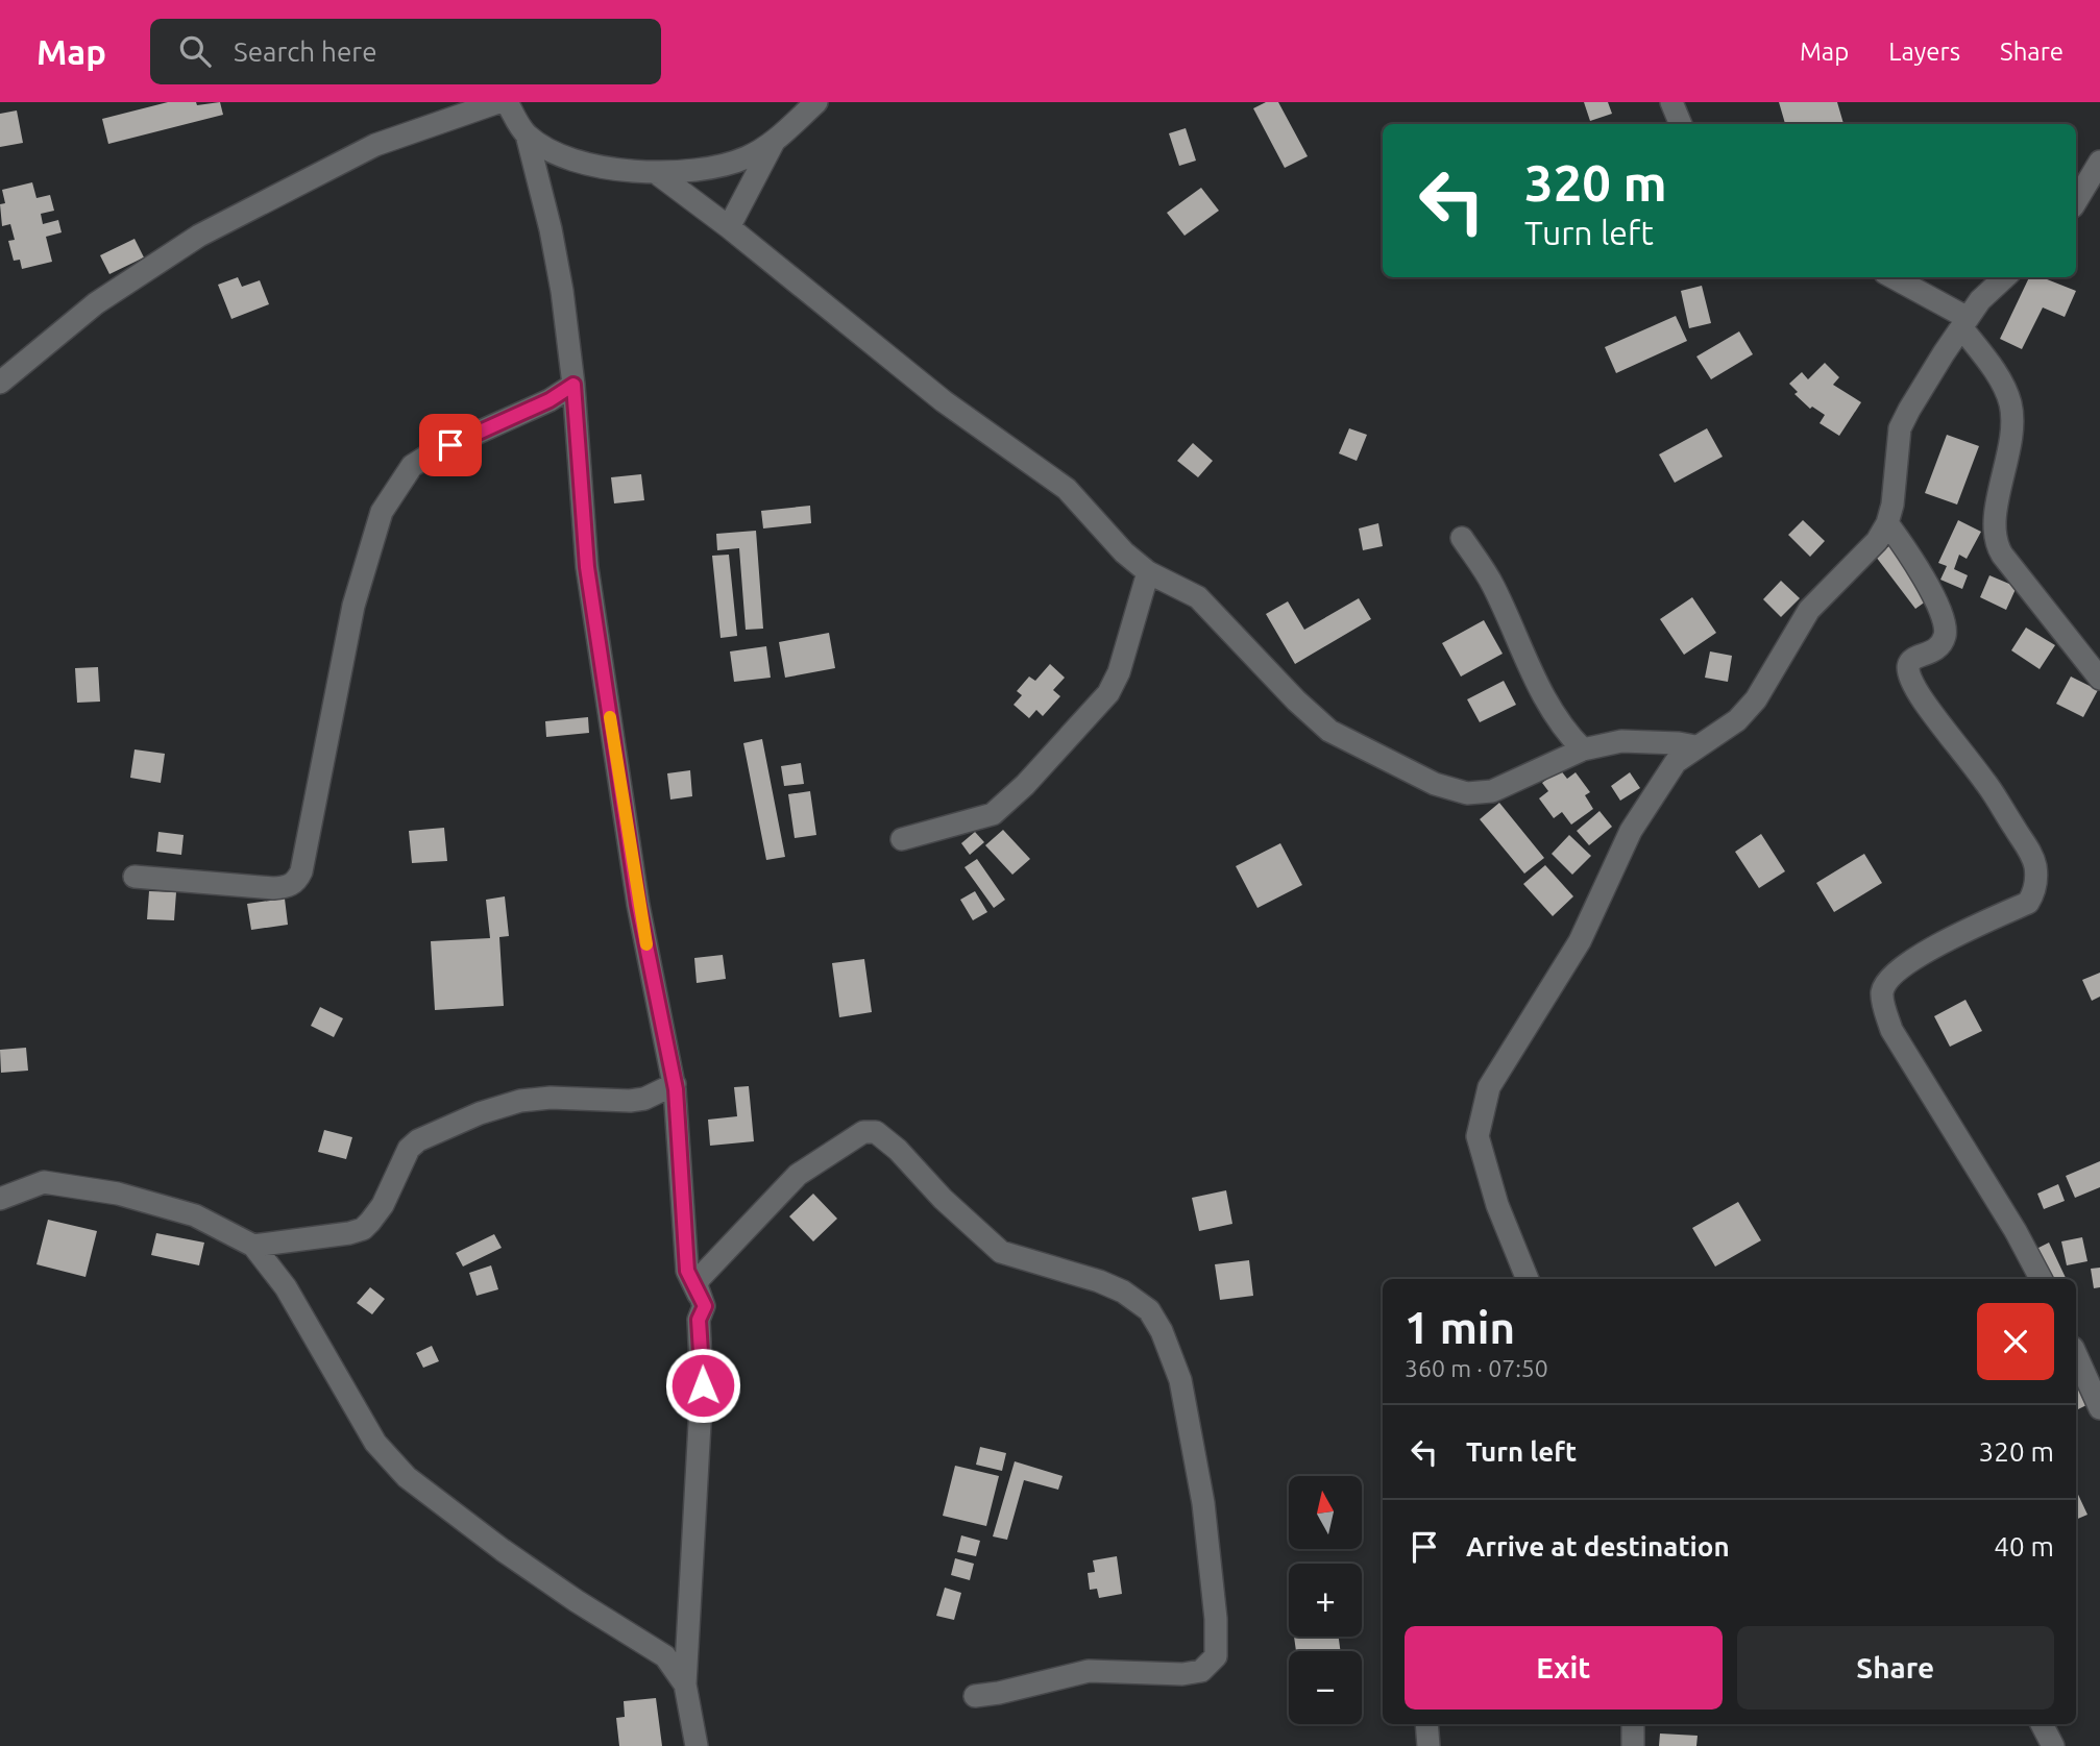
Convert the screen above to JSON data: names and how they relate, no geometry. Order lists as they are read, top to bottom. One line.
{"north":"top","page":{"header":"Map","search":"Search here","nav":["Map","Layers","Share"],"turn":["320 m","Turn left"],"heading":["1 min","360 m · 07:50"],"list":[{"name":"Turn left","value":"320 m"},{"name":"Arrive at destination","value":"40 m"}],"map_buttons":["+","−"],"buttons":["Exit","Share"]}}
